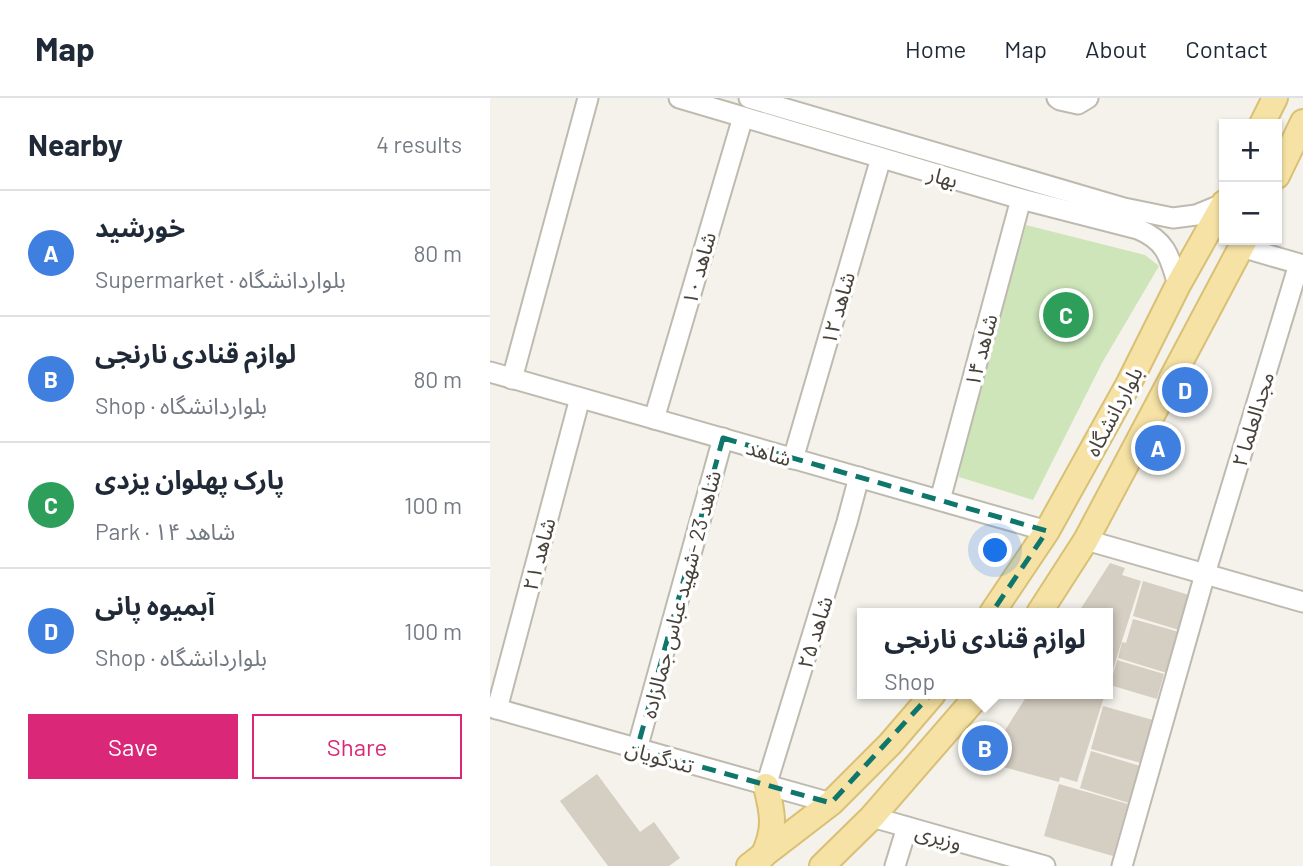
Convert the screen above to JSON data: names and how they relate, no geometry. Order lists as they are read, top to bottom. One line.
{"streets":{"main road":["بلواردانشگاه"],"street":["بهار","شاهد ۱۰","شاهد ۱۲","شاهد ۱۴","مجدالعلما ۲","شاهد","شاهد ۲۱","شاهد 23 -شهید عباس جمالزاده","شاهد ۲۵","تندگویان","وزیری"]},"crossings":[["بهار","شاهد ۱۰"],["بهار","شاهد ۱۲"],["بهار","شاهد ۱۴"],["بهار","بلواردانشگاه"],["شاهد ۱۰","شاهد"],["شاهد ۱۲","شاهد"],["شاهد ۱۴","شاهد"],["بلواردانشگاه","شاهد"],["شاهد","شاهد ۲۱"],["شاهد","شاهد 23 -شهید عباس جمالزاده"],["شاهد","شاهد ۲۵"],["شاهد ۲۱","تندگویان"],["شاهد 23 -شهید عباس جمالزاده","تندگویان"],["شاهد ۲۵","تندگویان"]],"page":{"header":"Map","nav":["Home","Map","About","Contact"],"heading":["Nearby","4 results"],"map_buttons":["+","−"],"list":[{"mark":"A","name":"خورشید","note":"Supermarket · بلواردانشگاه","value":"80 m"},{"mark":"B","name":"لوازم قنادی نارنجی","note":"Shop · بلواردانشگاه","value":"80 m"},{"mark":"C","name":"پارک پهلوان یزدی","note":"Park · شاهد ۱۴","value":"100 m"},{"mark":"D","name":"آبمیوه پانی","note":"Shop · بلواردانشگاه","value":"100 m"}],"pins":["C","D","A","B"],"popup":["لوازم قنادی نارنجی","Shop"],"buttons":["Save","Share"]}}
